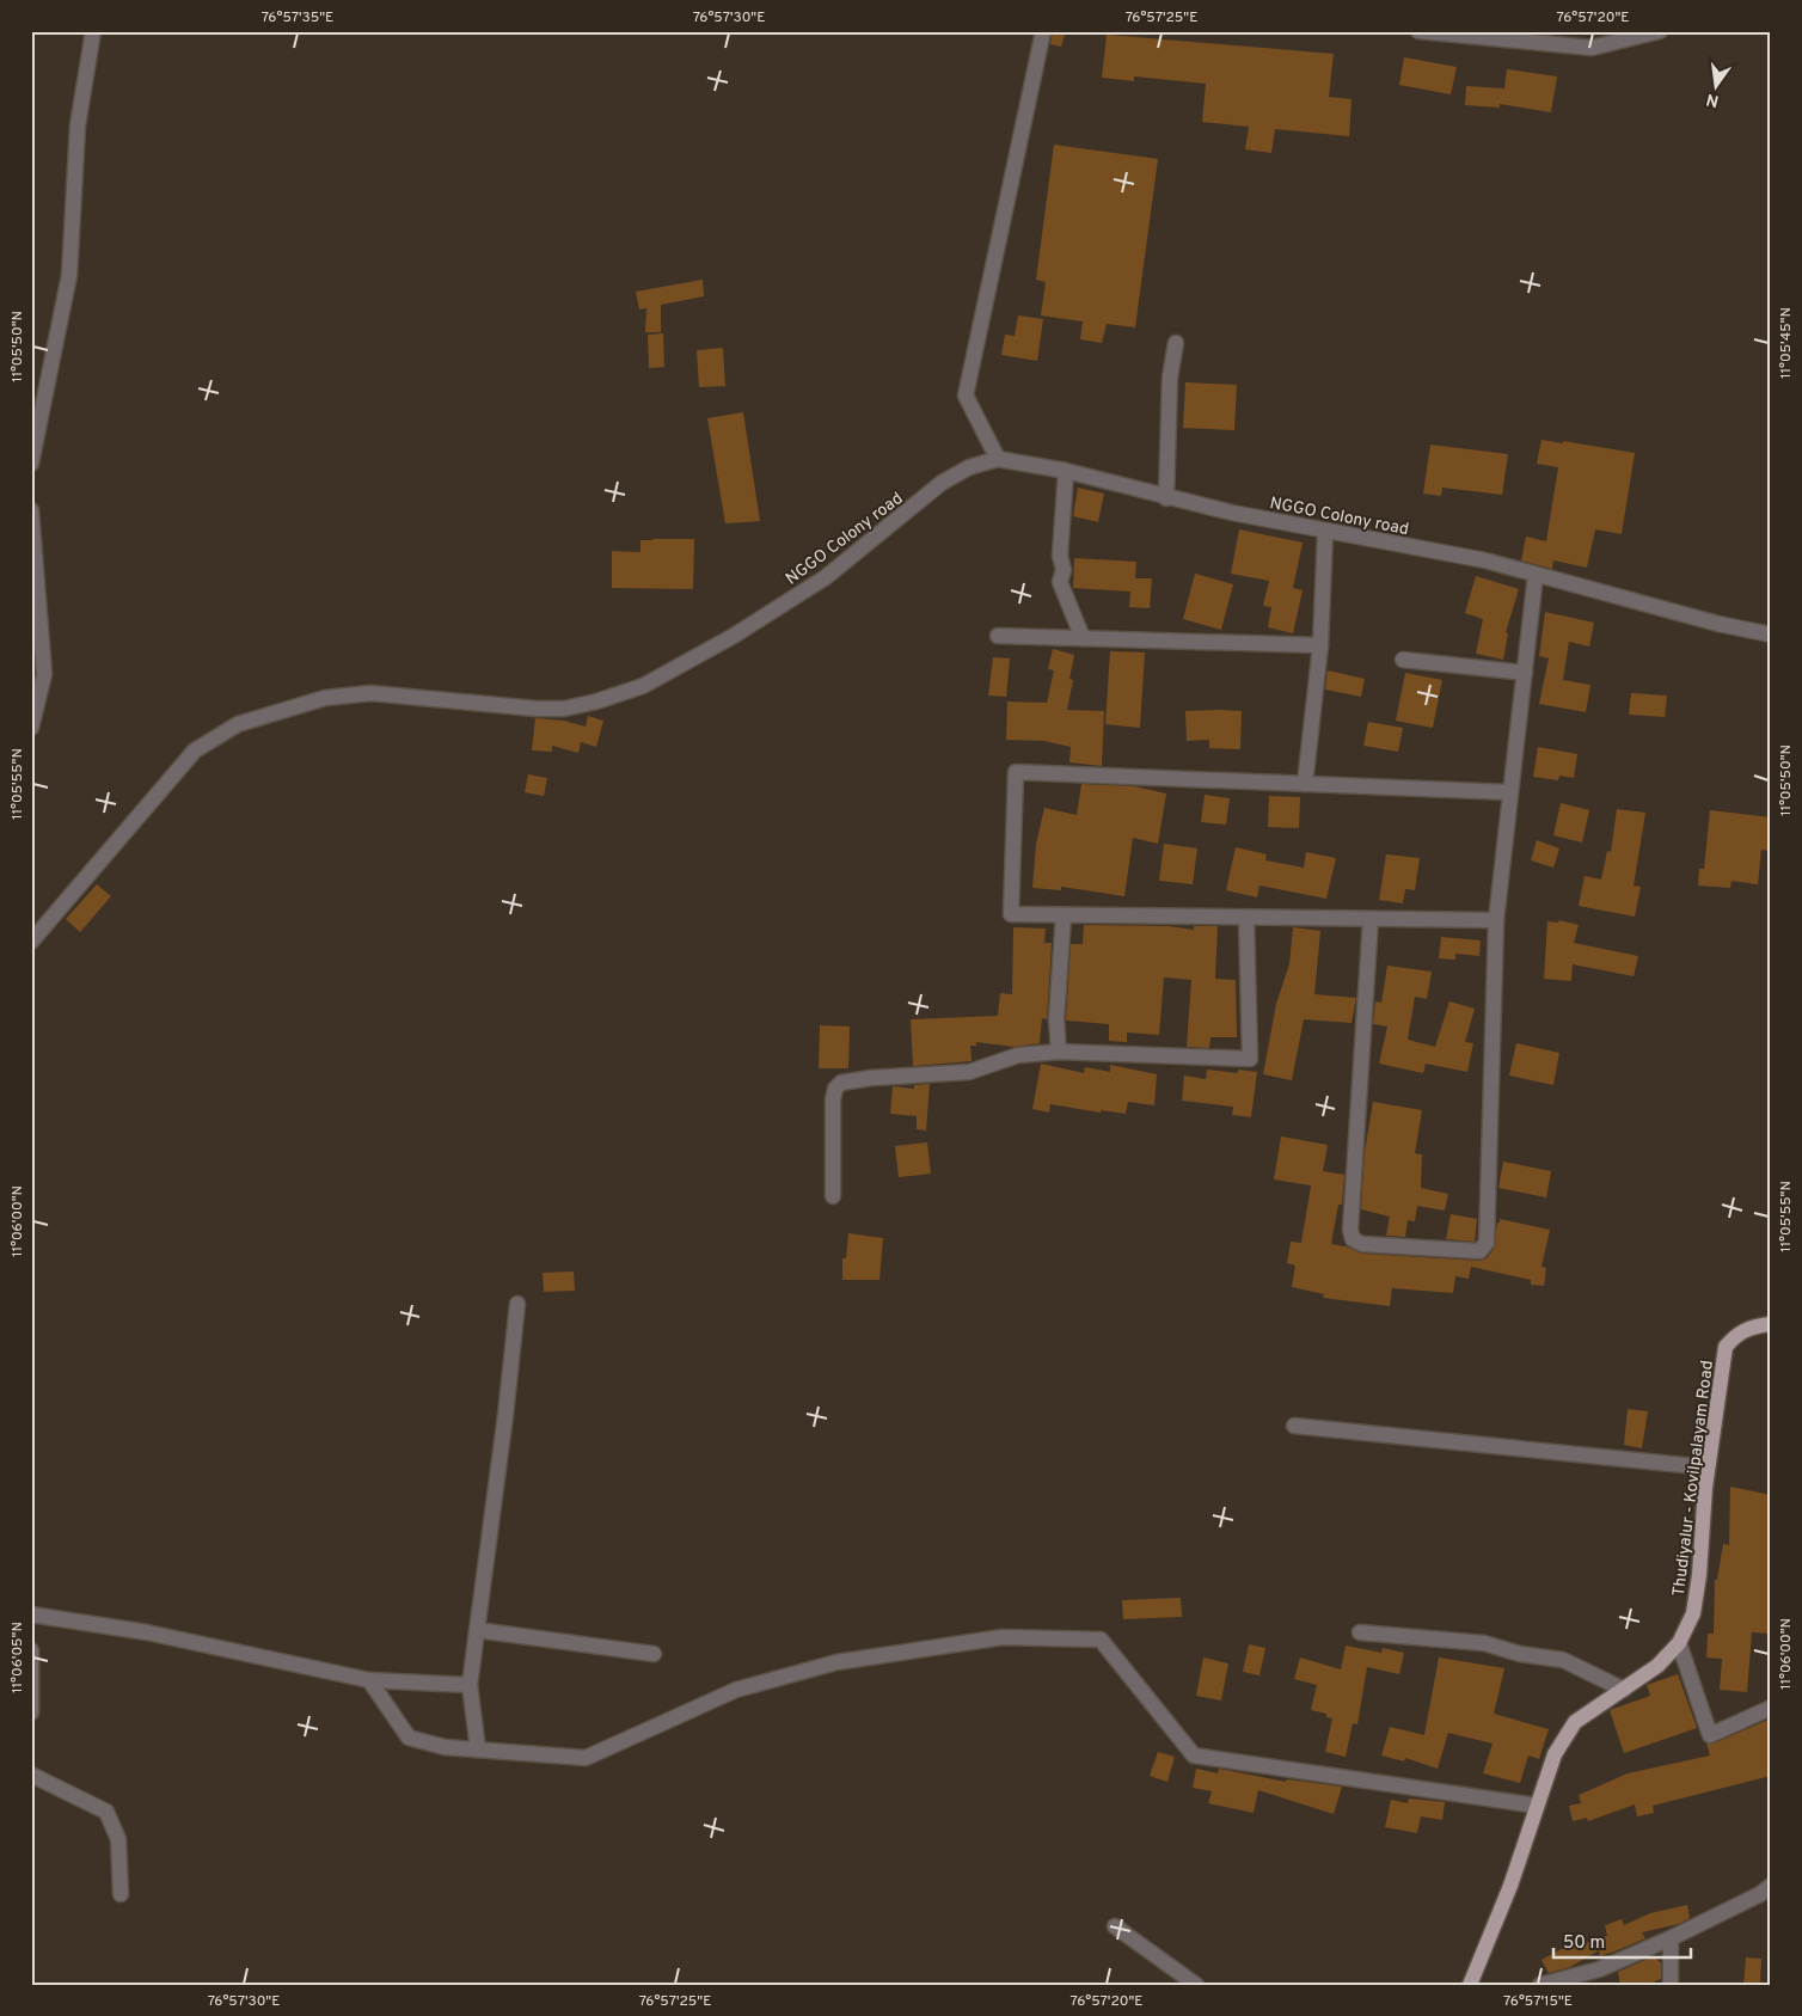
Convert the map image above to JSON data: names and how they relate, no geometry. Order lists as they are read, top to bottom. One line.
{"streets":{"main road":["Thudiyalur - Kovilpalayam Road"],"street":["NGGO Colony road"]},"scale_bar":"50 m","north":"bottom","coordinates":["76°57'35\"E","76°57'30\"E","76°57'25\"E","76°57'20\"E","11°05'45\"N","11°05'50\"N","11°05'55\"N","11°06'00\"N","11°06'05\"N","76°57'15\"E"]}
